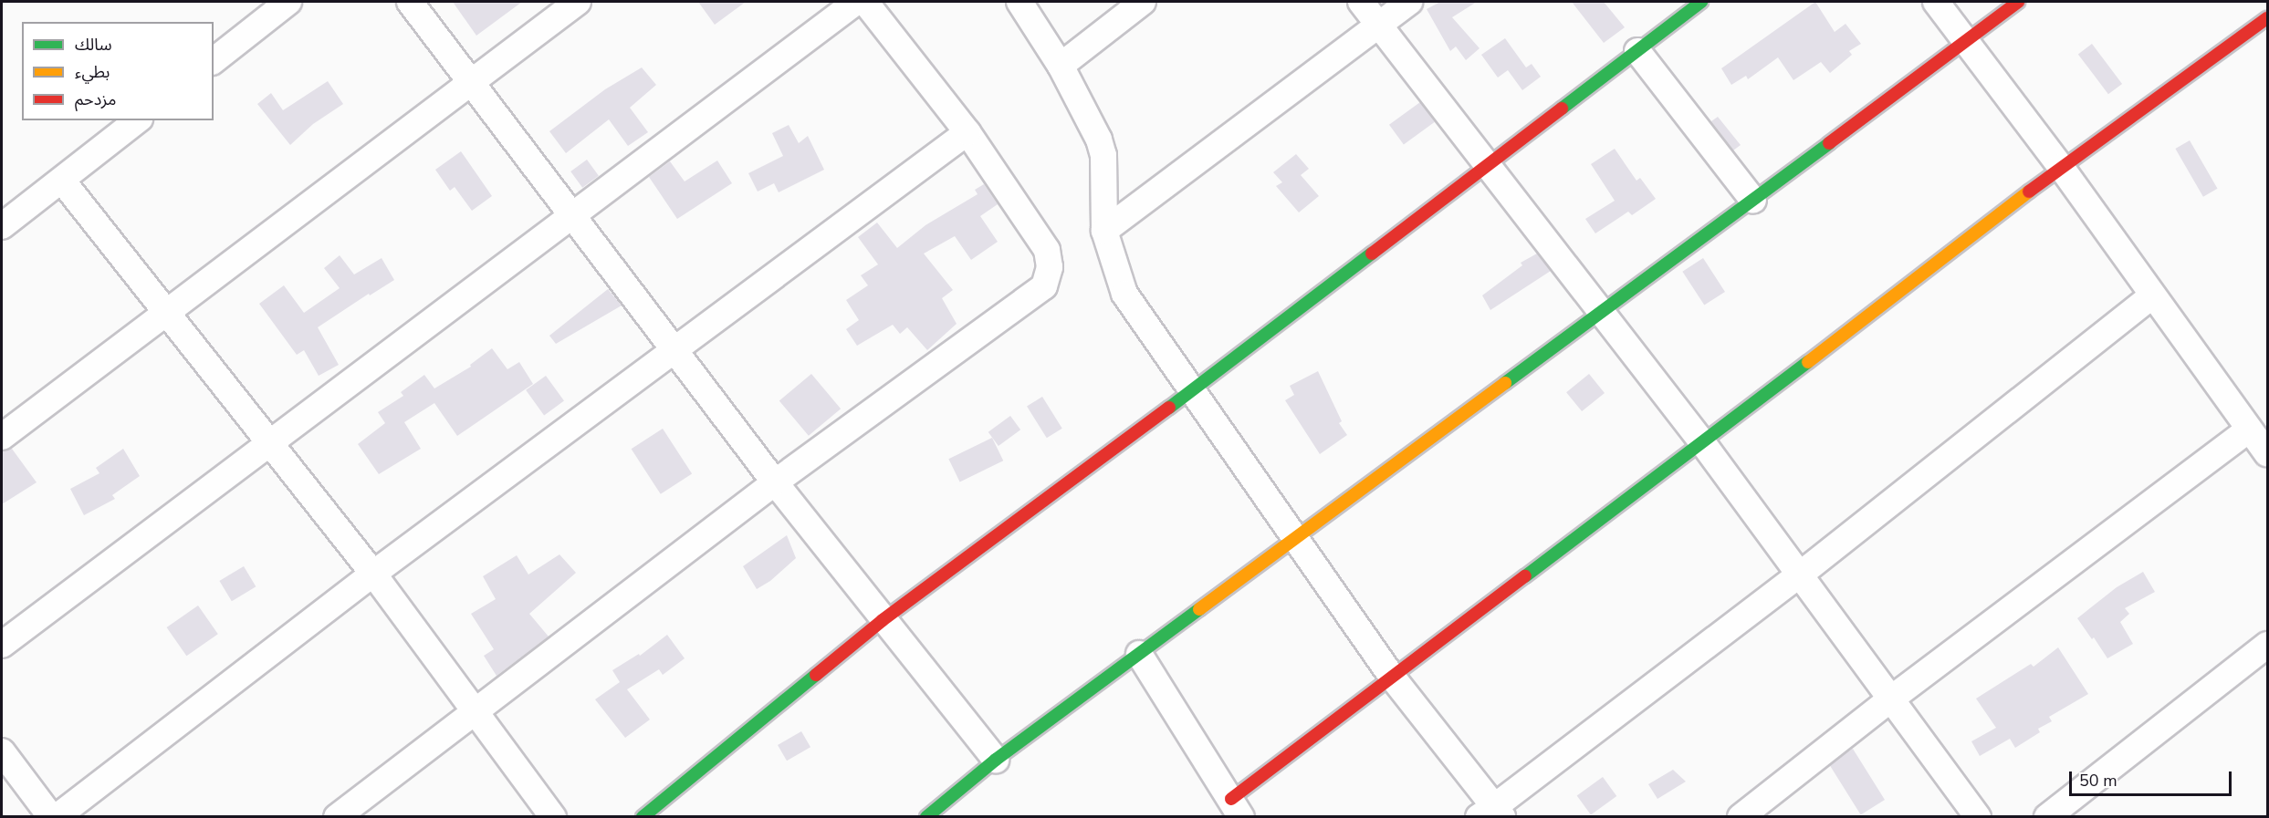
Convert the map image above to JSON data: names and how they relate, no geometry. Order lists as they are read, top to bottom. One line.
{"legend":["سالك","بطيء","مزدحم"],"scale_bar":"50 m"}
